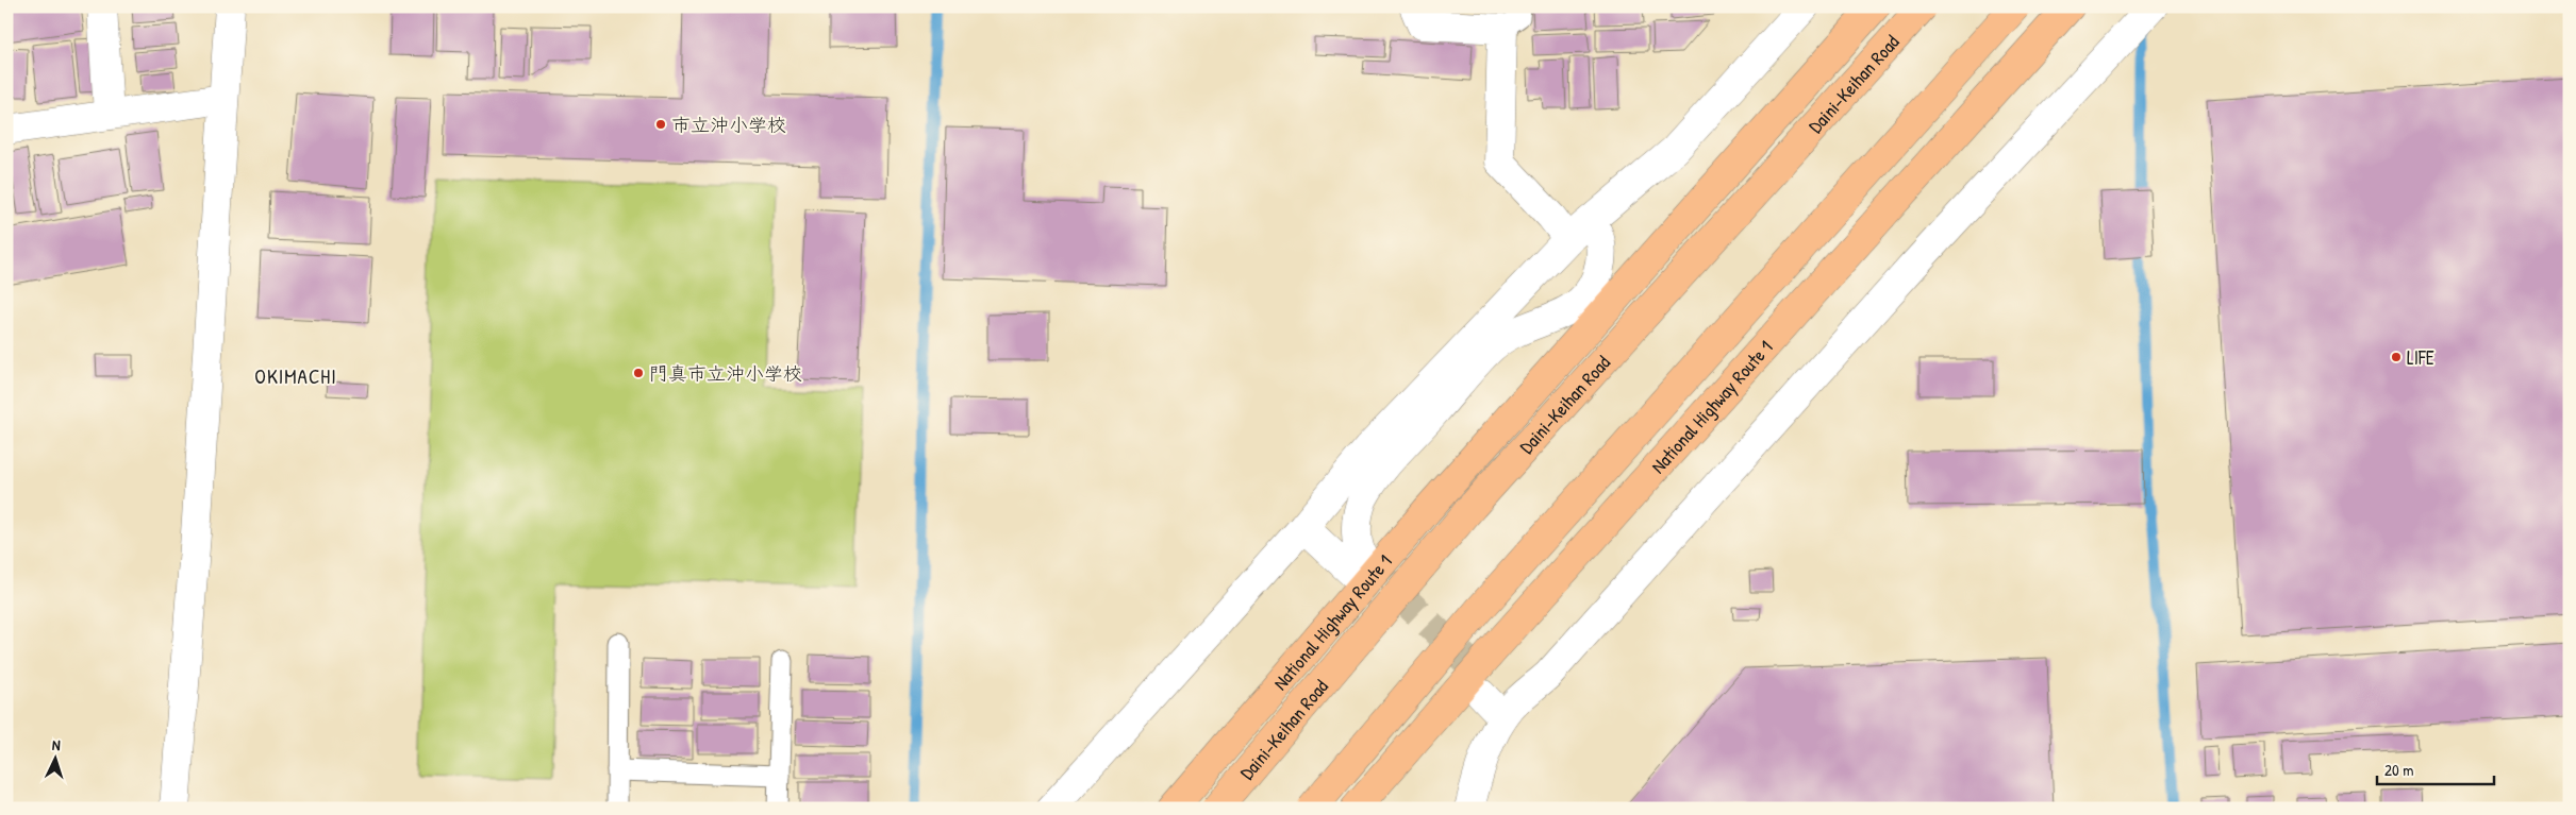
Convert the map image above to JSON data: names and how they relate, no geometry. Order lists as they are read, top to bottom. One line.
{"streets":{"highway":["Daini-Keihan Road","National Highway Route 1"]},"districts":["OKIMACHI"],"places":["市立沖小学校","LIFE","門真市立沖小学校"],"scale_bar":"20 m","north":"top"}
